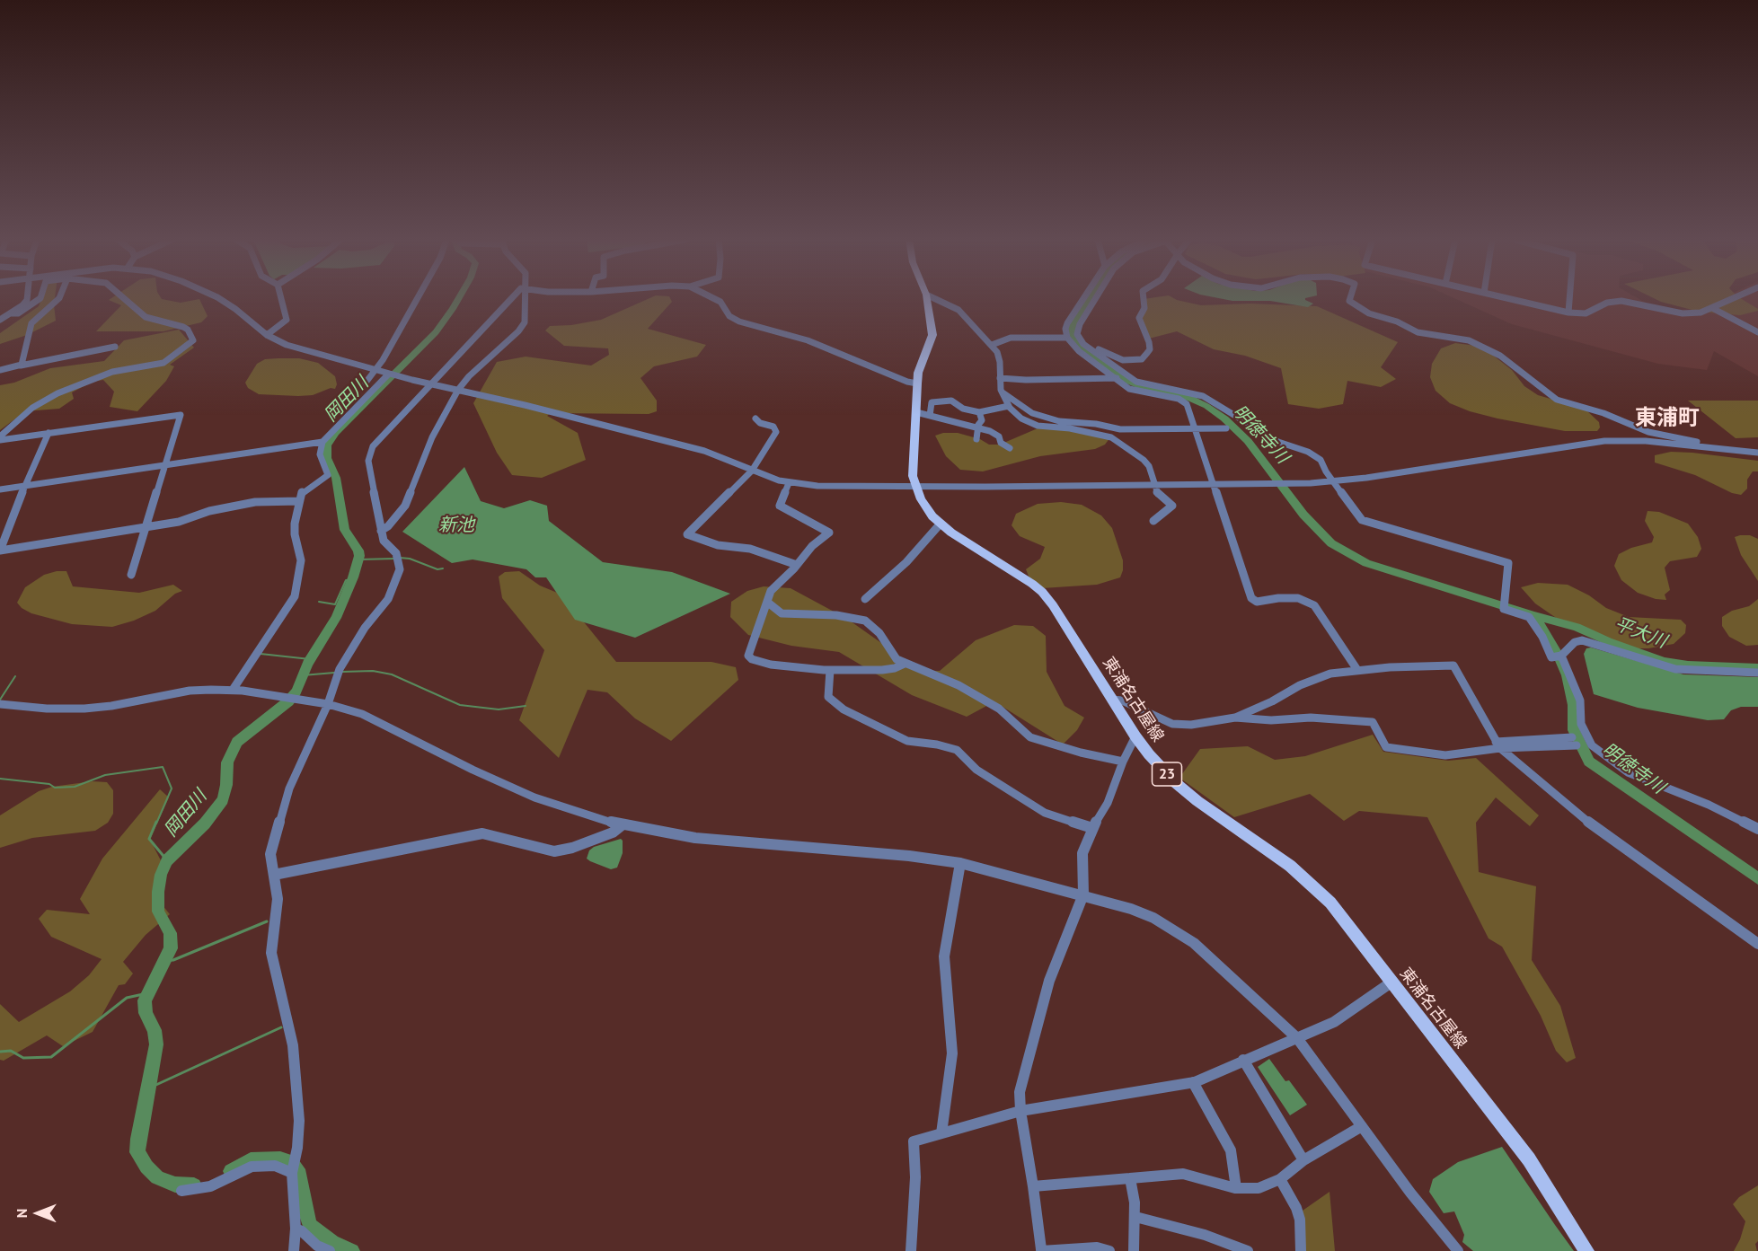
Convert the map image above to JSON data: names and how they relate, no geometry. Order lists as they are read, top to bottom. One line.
{"streets":{"main road":["東浦名古屋線","23"]},"districts":["東浦町"],"water":["岡田川","明徳寺川","新池","平大川"],"north":"left"}
